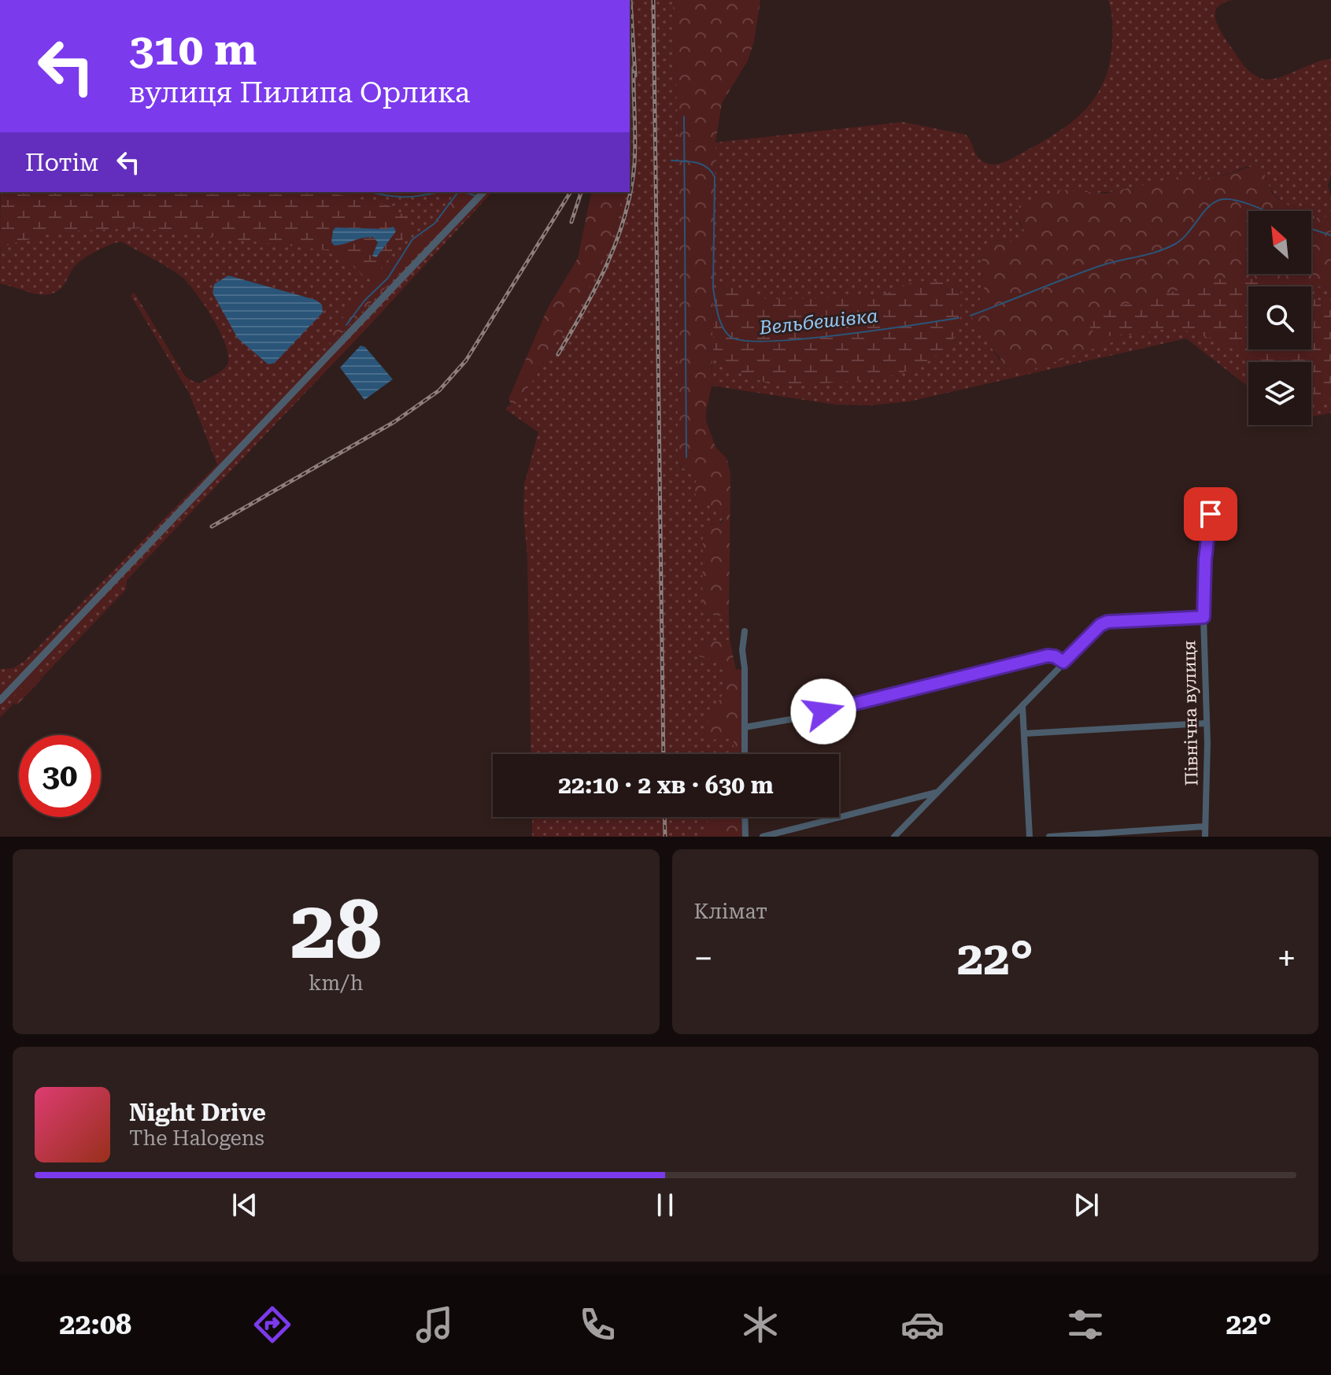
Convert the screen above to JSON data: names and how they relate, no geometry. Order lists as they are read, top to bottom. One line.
{"streets":{"street":["Північна вулиця"]},"water":["Вельбешівка"],"north":"top left","page":{"turn":["310 m","вулиця Пилипа Орлика"],"then":"Потім","limit":"30","trip":"22:10 · 2 хв · 630 m","tile":[["28","km/h"],"Клімат"],"heat":["−","22°","+"],"song":["Night Drive","The Halogens"],"tabs":["22:08","22°"]}}
